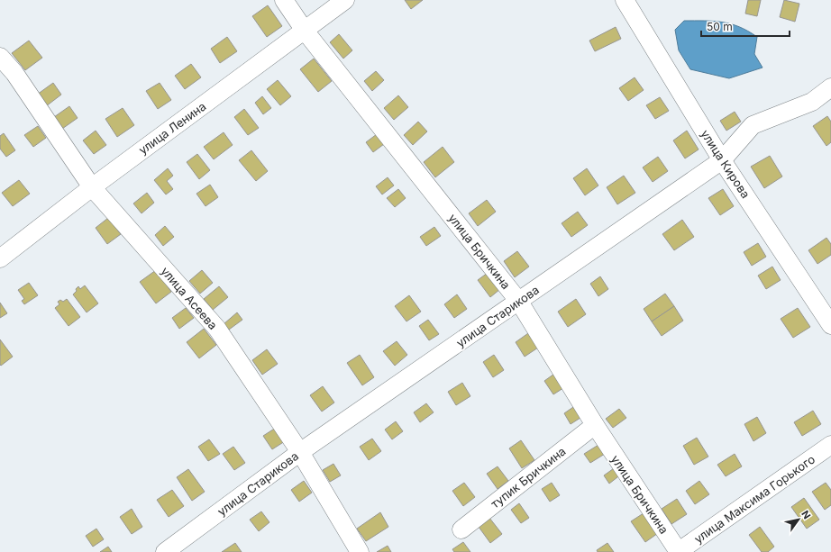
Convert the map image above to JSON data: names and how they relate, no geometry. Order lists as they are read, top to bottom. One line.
{"streets":{"street":["улица Ленина","улица Кирова","улица Бричкина","улица Асеева","улица Старикова","тупик Бричкина","улица Максима Горького"]},"crossings":[["улица Ленина","улица Бричкина"],["улица Ленина","улица Асеева"],["улица Кирова","улица Старикова"],["улица Бричкина","улица Старикова"],["улица Бричкина","тупик Бричкина"],["улица Бричкина","улица Максима Горького"],["улица Асеева","улица Старикова"]],"scale_bar":"50 m","north":"top right"}
